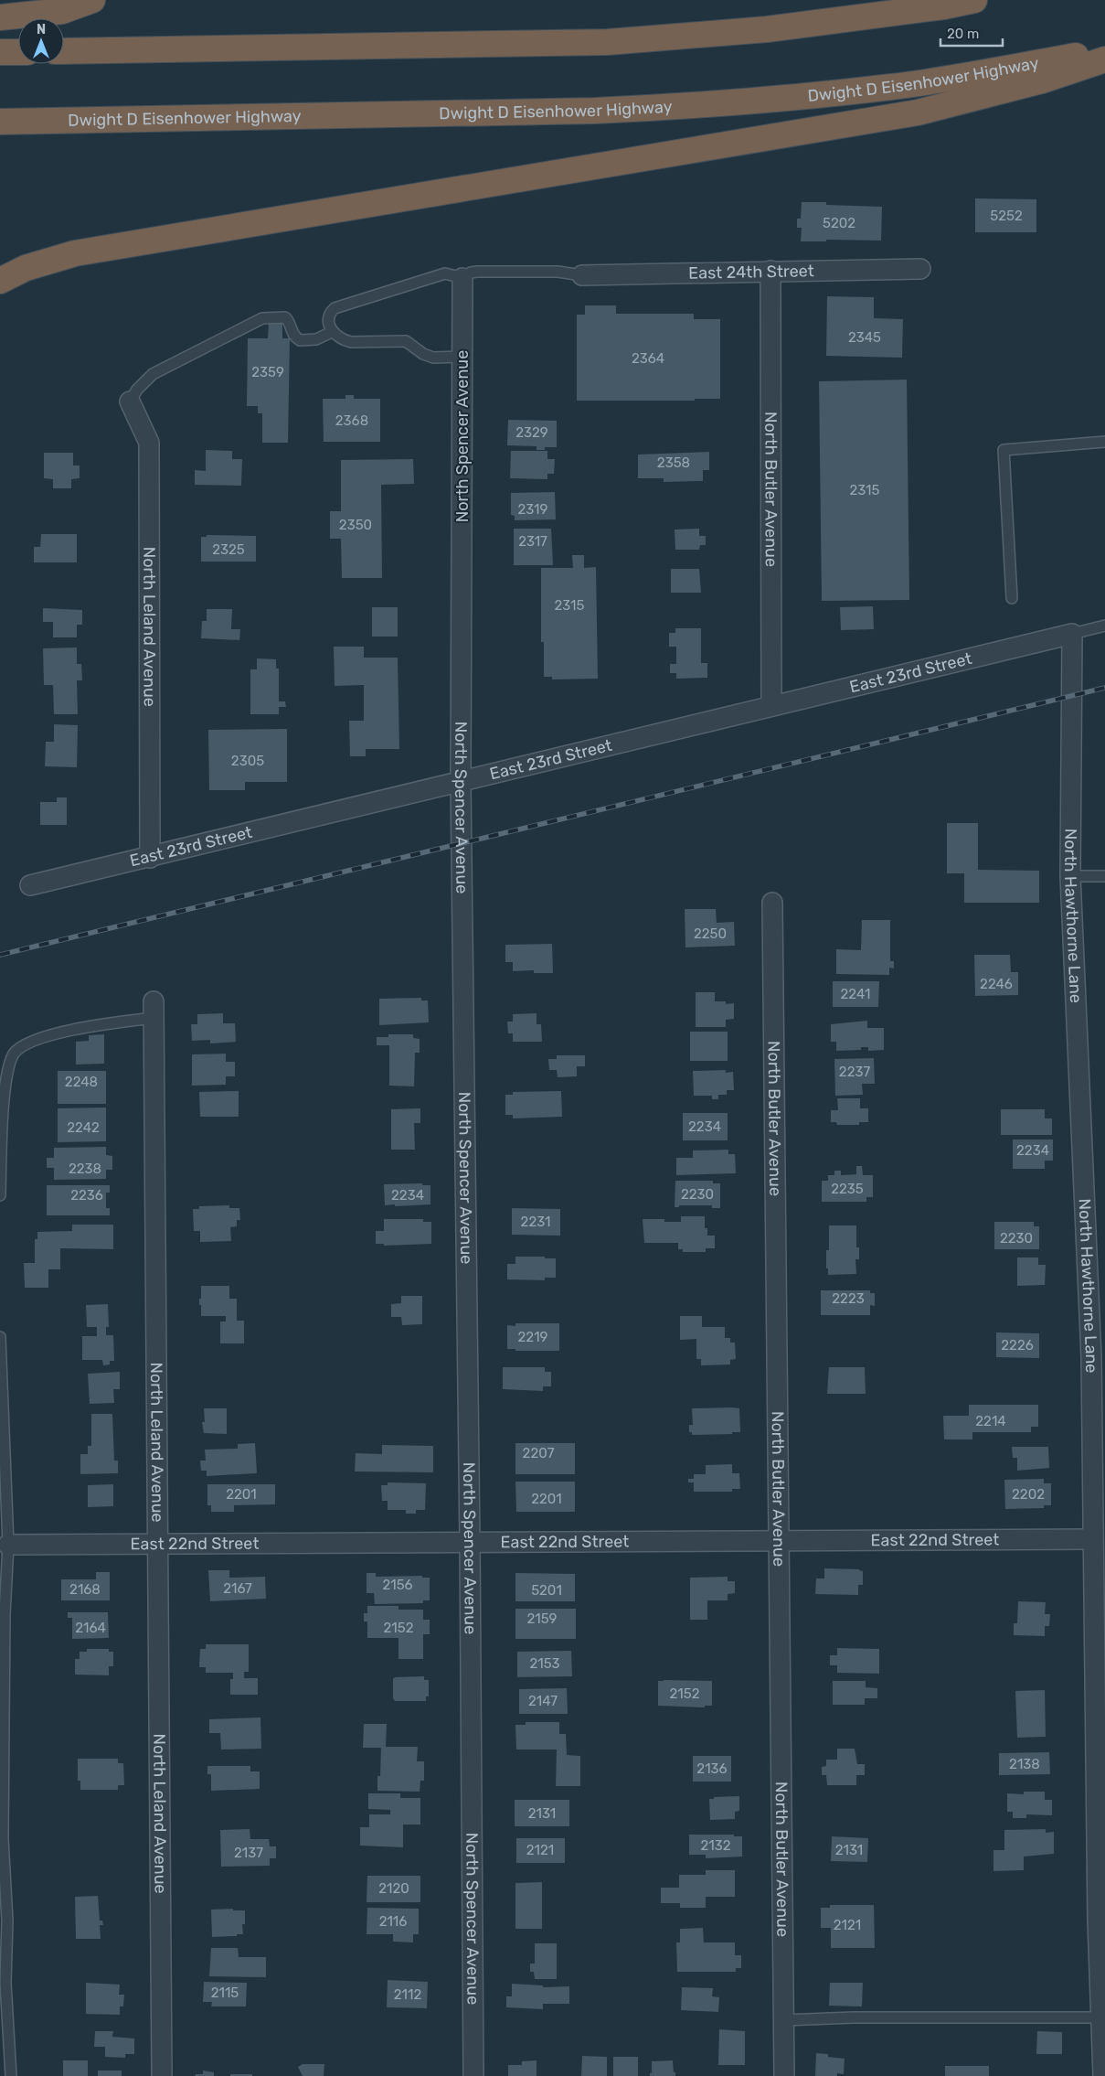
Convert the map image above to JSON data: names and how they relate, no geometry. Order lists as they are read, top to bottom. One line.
{"streets":{"highway":["Dwight D Eisenhower Highway"],"street":["East 24th Street","North Spencer Avenue","North Butler Avenue","North Leland Avenue","East 23rd Street","North Hawthorne Lane","East 22nd Street"]},"crossings":[["East 24th Street","North Butler Avenue"],["North Spencer Avenue","East 23rd Street"],["North Spencer Avenue","East 22nd Street"],["North Butler Avenue","East 23rd Street"],["North Butler Avenue","East 22nd Street"],["North Leland Avenue","East 23rd Street"],["North Leland Avenue","East 22nd Street"],["East 23rd Street","North Hawthorne Lane"],["North Hawthorne Lane","East 22nd Street"]],"house_numbers":["5252","5202","2345","2364","2359","2368","2329","2358","2315","2319","2350","2317","2325","2315","2305","2250","2246","2241","2237","2248","2234","2242","2234","2238","2235","2230","2236","2234","2231","2230","2223","2219","2226","2214","2207","2201","2202","2201","2156","2167","2168","5201","2159","2164","2152","2153","2152","2147","2138","2136","2131","2132","2121","2131","2137","2120","2116","2121","2115","2112"],"scale_bar":"20 m","north":"top"}
